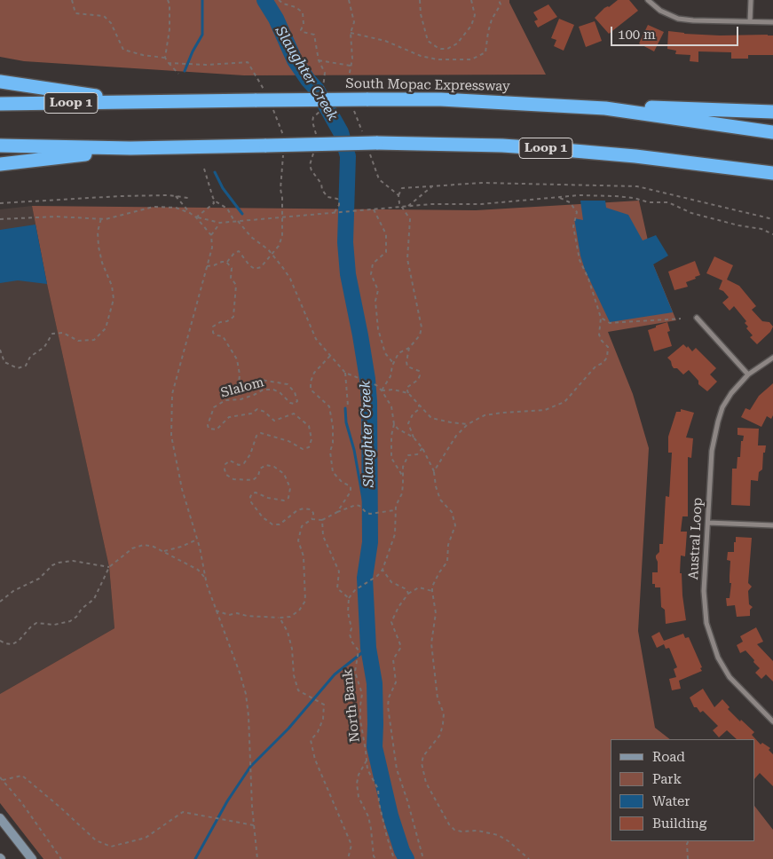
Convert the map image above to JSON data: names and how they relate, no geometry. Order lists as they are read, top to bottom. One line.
{"streets":{"highway":["South Mopac Expressway","Loop 1"],"street":["Austral Loop"],"path":["Slalom","North Bank"]},"water":["Slaughter Creek"],"legend":["Road","Park","Water","Building"],"scale_bar":"100 m"}
